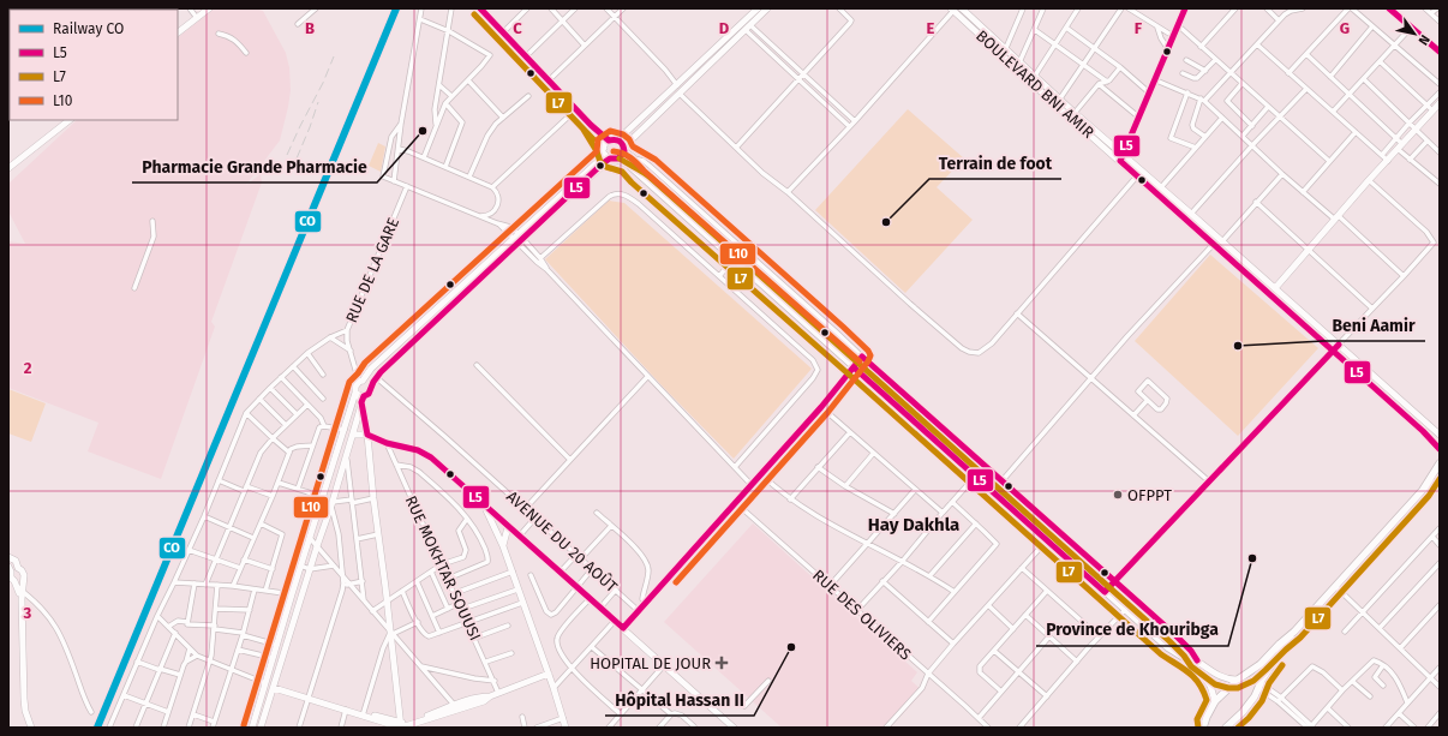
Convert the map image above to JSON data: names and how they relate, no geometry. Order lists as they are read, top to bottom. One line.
{"streets":{"main road":["BOULEVARD BNI AMIR"],"street":["RUE DE LA GARE","AVENUE DU 20 AOÛT","RUE MOKHTAR SOUUSI","RUE DES OLIVIERS"]},"districts":["Hay Dakhla"],"places":{"other":["Pharmacie Grande Pharmacie","Terrain de foot","Beni Aamir","OFPPT","Province de Khouribga","Hôpital Hassan II"],"health":["HOPITAL DE JOUR"]},"lines":["rail line CO","transit line L5","transit line L7","transit line L10"],"legend":["Railway CO","L5","L7","L10"],"north":"bottom right","grid":{"columns":["B","C","D","E","F","G"],"rows":["2","3"]}}
